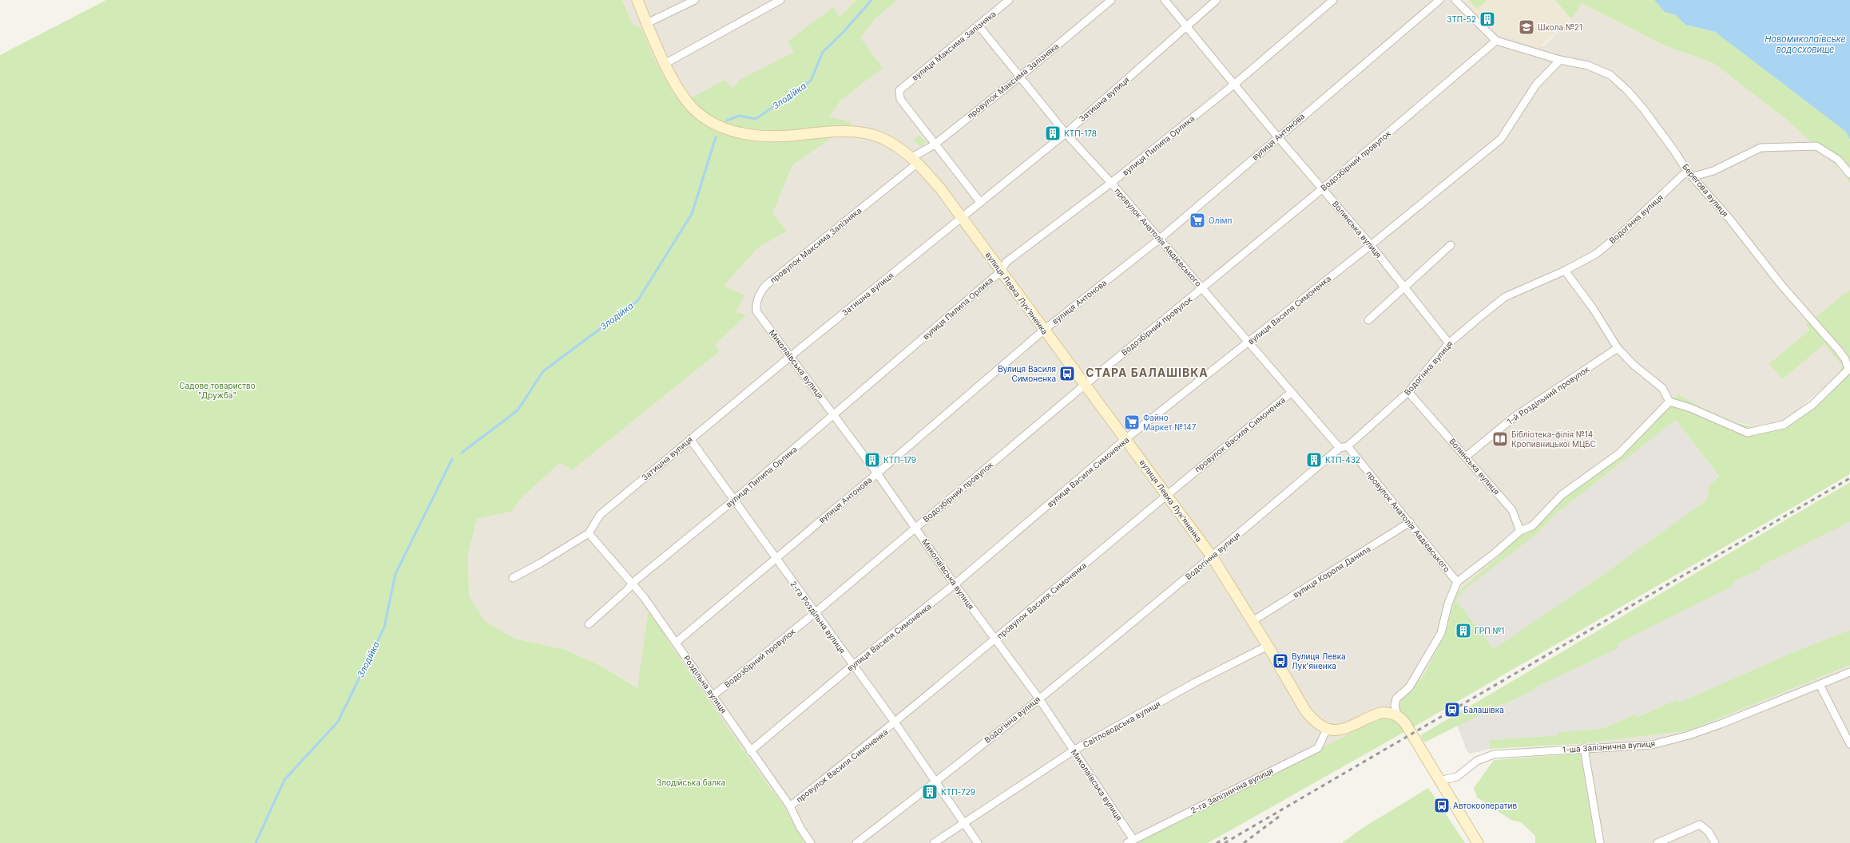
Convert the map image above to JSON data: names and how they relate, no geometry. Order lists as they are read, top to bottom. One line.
{"streets":{"street":["вулиця Максима Залізняка","провулок Максима Залізняка","Затишна вулиця","вулиця Антонова","вулиця Пилипа Орлика","Водозбірний провулок","Берегова вулиця","Водогінна вулиця","Волинська вулиця","провулок Анатолія Авдієвського","вулиця Левка Лукʼяненка","вулиця Василя Симоненка","Миколаївська вулиця","1-й Роздільний провулок","провулок Василя Симоненка","вулиця Короля Данила","2-га Роздільна вулиця","Роздільна вулиця","Світловодська вулиця","1-ша Залізнична вулиця","2-га Залізнична вулиця"]},"crossings":[["вулиця Максима Залізняка","провулок Максима Залізняка"],["вулиця Максима Залізняка","провулок Анатолія Авдієвського"],["провулок Максима Залізняка","провулок Анатолія Авдієвського"],["провулок Максима Залізняка","вулиця Левка Лукʼяненка"],["провулок Максима Залізняка","Миколаївська вулиця"],["Затишна вулиця","Волинська вулиця"],["Затишна вулиця","провулок Анатолія Авдієвського"],["Затишна вулиця","вулиця Левка Лукʼяненка"],["Затишна вулиця","Миколаївська вулиця"],["Затишна вулиця","2-га Роздільна вулиця"],["Затишна вулиця","Роздільна вулиця"],["вулиця Антонова","Волинська вулиця"],["вулиця Антонова","провулок Анатолія Авдієвського"],["вулиця Антонова","вулиця Левка Лукʼяненка"],["вулиця Антонова","Миколаївська вулиця"],["вулиця Антонова","2-га Роздільна вулиця"],["вулиця Антонова","Роздільна вулиця"],["вулиця Пилипа Орлика","Волинська вулиця"],["вулиця Пилипа Орлика","провулок Анатолія Авдієвського"],["вулиця Пилипа Орлика","вулиця Левка Лукʼяненка"],["вулиця Пилипа Орлика","Миколаївська вулиця"],["вулиця Пилипа Орлика","2-га Роздільна вулиця"],["вулиця Пилипа Орлика","Роздільна вулиця"],["Водозбірний провулок","Берегова вулиця"],["Водозбірний провулок","Волинська вулиця"],["Водозбірний провулок","провулок Анатолія Авдієвського"],["Водозбірний провулок","вулиця Левка Лукʼяненка"],["Водозбірний провулок","Миколаївська вулиця"],["Водозбірний провулок","2-га Роздільна вулиця"],["Водозбірний провулок","Роздільна вулиця"],["Берегова вулиця","Водогінна вулиця"],["Берегова вулиця","вулиця Василя Симоненка"],["Водогінна вулиця","Волинська вулиця"],["Водогінна вулиця","провулок Анатолія Авдієвського"],["Водогінна вулиця","вулиця Левка Лукʼяненка"],["Водогінна вулиця","Миколаївська вулиця"],["Водогінна вулиця","2-га Роздільна вулиця"],["Волинська вулиця","вулиця Василя Симоненка"],["Волинська вулиця","1-й Роздільний провулок"],["провулок Анатолія Авдієвського","вулиця Василя Симоненка"],["провулок Анатолія Авдієвського","провулок Василя Симоненка"],["провулок Анатолія Авдієвського","вулиця Короля Данила"],["вулиця Левка Лукʼяненка","вулиця Василя Симоненка"],["вулиця Левка Лукʼяненка","провулок Василя Симоненка"],["вулиця Левка Лукʼяненка","вулиця Короля Данила"],["вулиця Левка Лукʼяненка","Світловодська вулиця"],["вулиця Левка Лукʼяненка","2-га Залізнична вулиця"],["вулиця Василя Симоненка","Миколаївська вулиця"],["вулиця Василя Симоненка","2-га Роздільна вулиця"],["вулиця Василя Симоненка","Роздільна вулиця"],["Миколаївська вулиця","провулок Василя Симоненка"],["Миколаївська вулиця","Світловодська вулиця"],["Миколаївська вулиця","2-га Залізнична вулиця"],["провулок Василя Симоненка","2-га Роздільна вулиця"],["провулок Василя Симоненка","Роздільна вулиця"],["2-га Роздільна вулиця","Світловодська вулиця"]],"districts":["СТАРА БАЛАШІВКА"],"water":["Новомиколаївське водосховище","Злодійка"],"parks":["Садове товариство \"Дружба\"","Злодійська балка"],"places":{"building":["ЗТП-52","КТП-178","КТП-179","КТП-432","ГРП №1","КТП-729"],"school or university":["Школа №21"],"supermarket":["Олімп","Файно Маркет №147"],"bus stop":["Вулиця Василя Симоненка","Вулиця Левка Лук'яненка","Автокооператив"],"library":["Бібліотека-філія №14 Кропивницької МЦБС"],"station":["Балашівка"]}}
